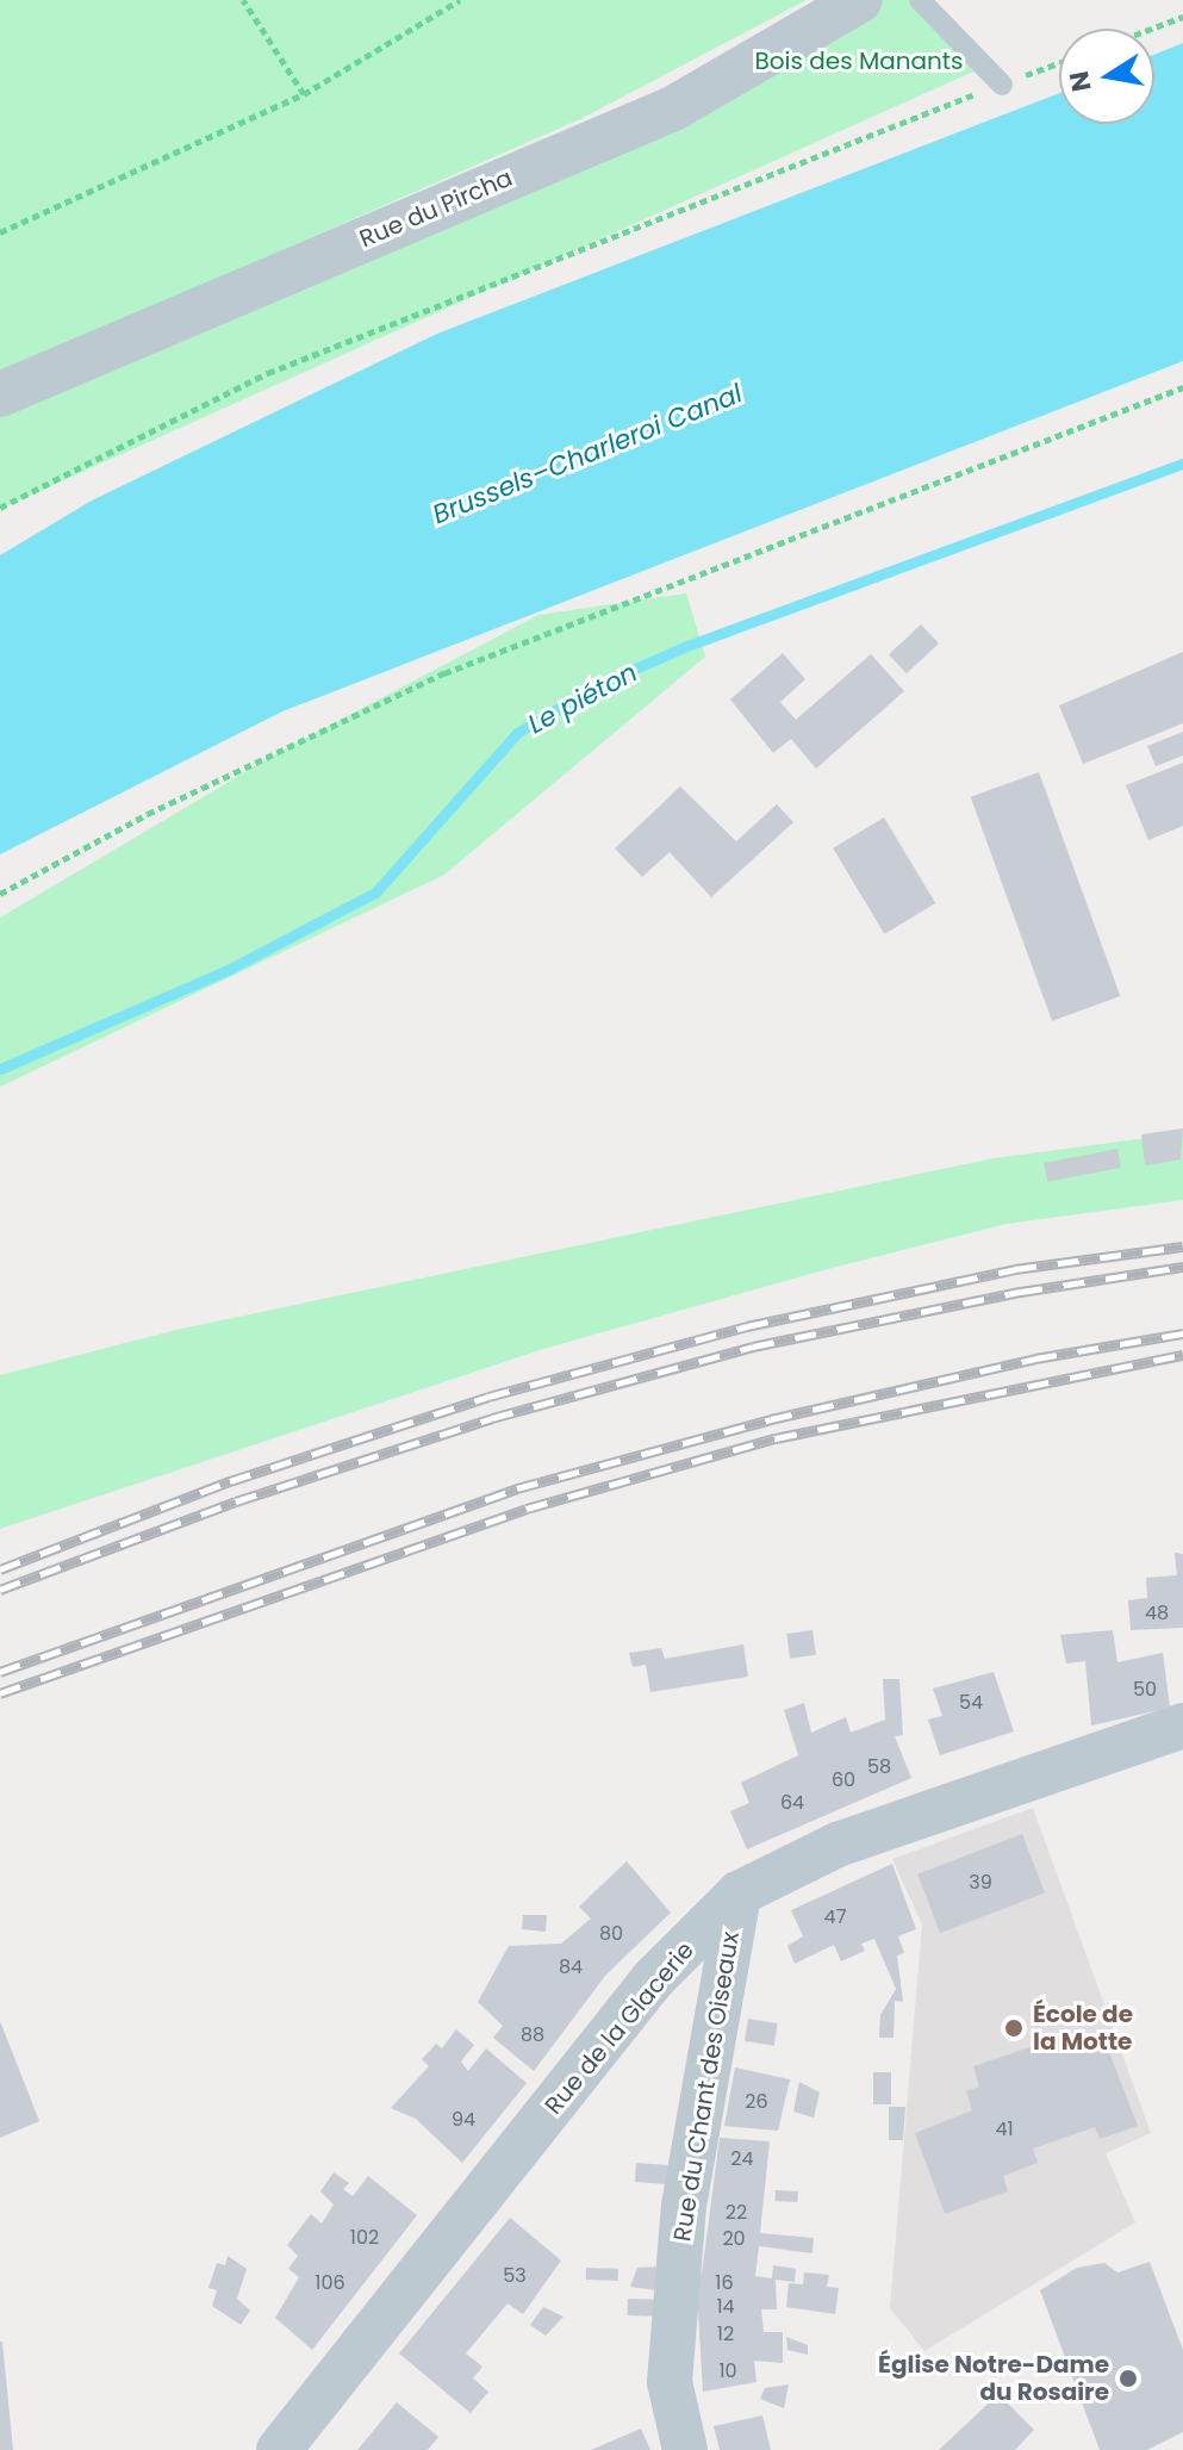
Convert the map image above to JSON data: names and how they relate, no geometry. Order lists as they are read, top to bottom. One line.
{"streets":{"street":["Rue du Pircha","Rue de la Glacerie","Rue du Chant des Oiseaux"]},"crossings":[["Rue de la Glacerie","Rue du Chant des Oiseaux"]],"water":["Brussels–Charleroi Canal","Le piéton"],"parks":["Bois des Manants"],"places":["École de la Motte","Église Notre-Dame du Rosaire"],"house_numbers":["48","50","54","58","60","64","39","47","80","84","88","26","94","41","24","22","102","20","53","106","16","14","12","10"],"north":"left"}
